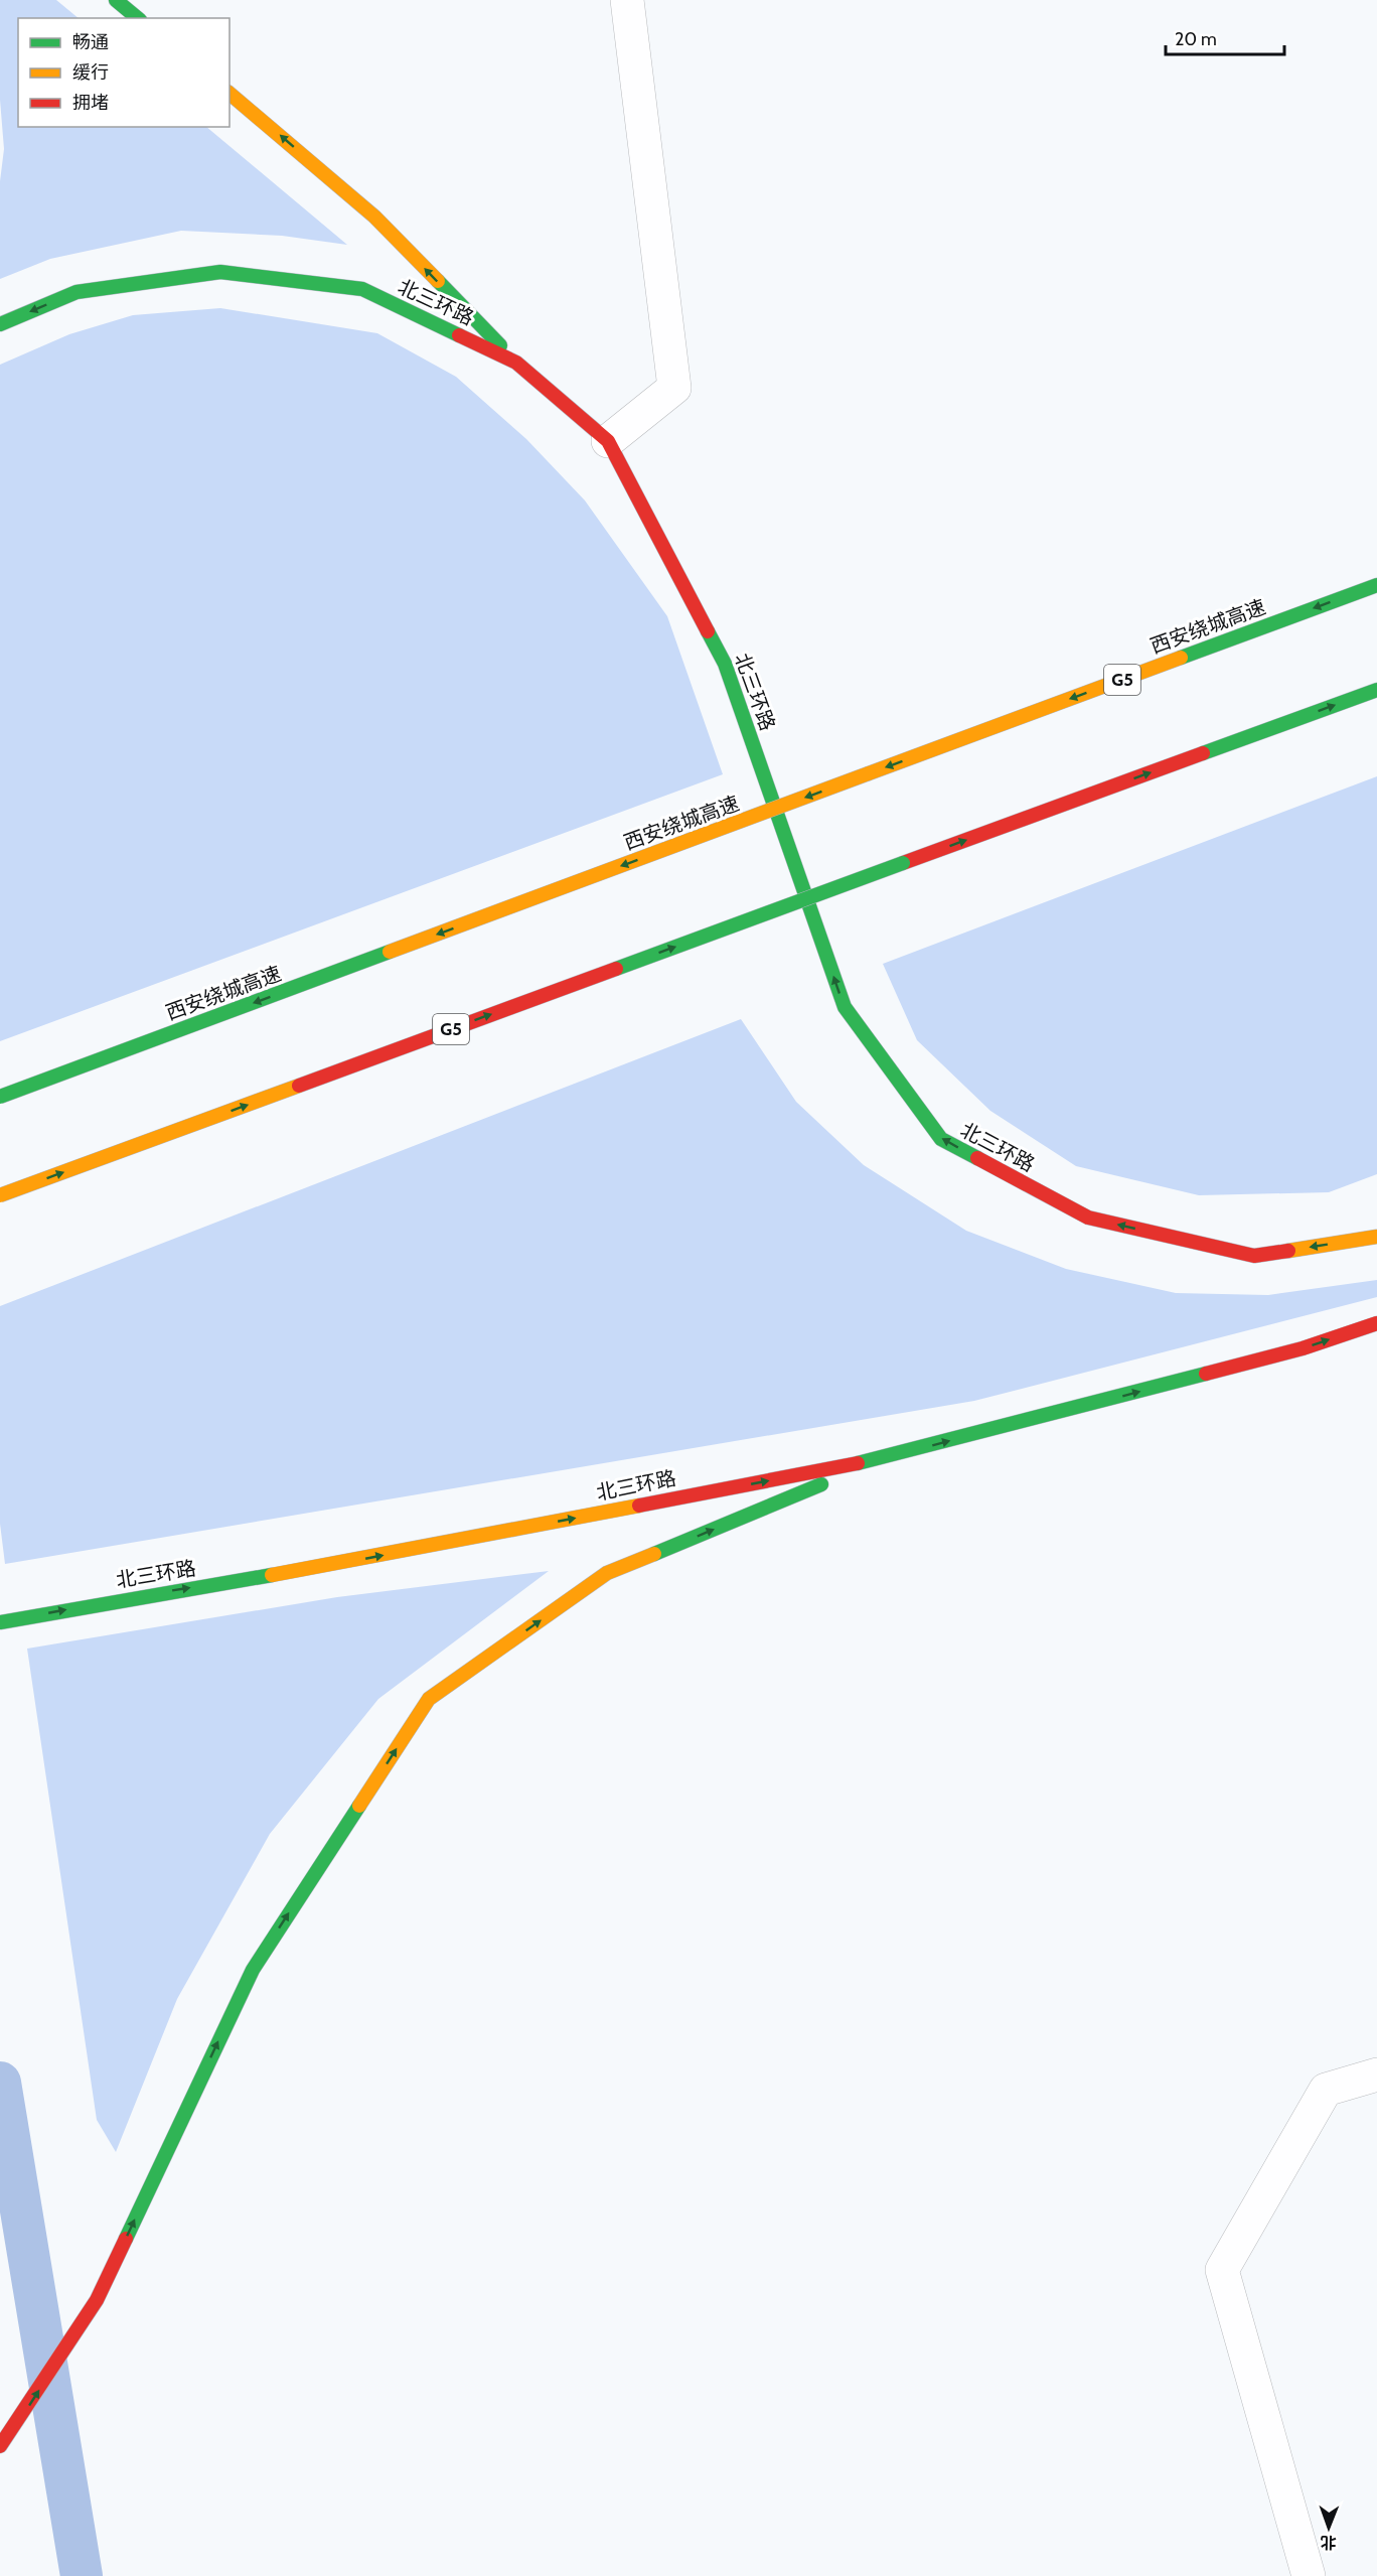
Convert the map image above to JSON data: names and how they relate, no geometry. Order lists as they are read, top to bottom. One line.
{"streets":{"highway":["北三环路","西安绕城高速","G5"]},"legend":["畅通","缓行","拥堵"],"scale_bar":"20 m","north":"bottom"}
